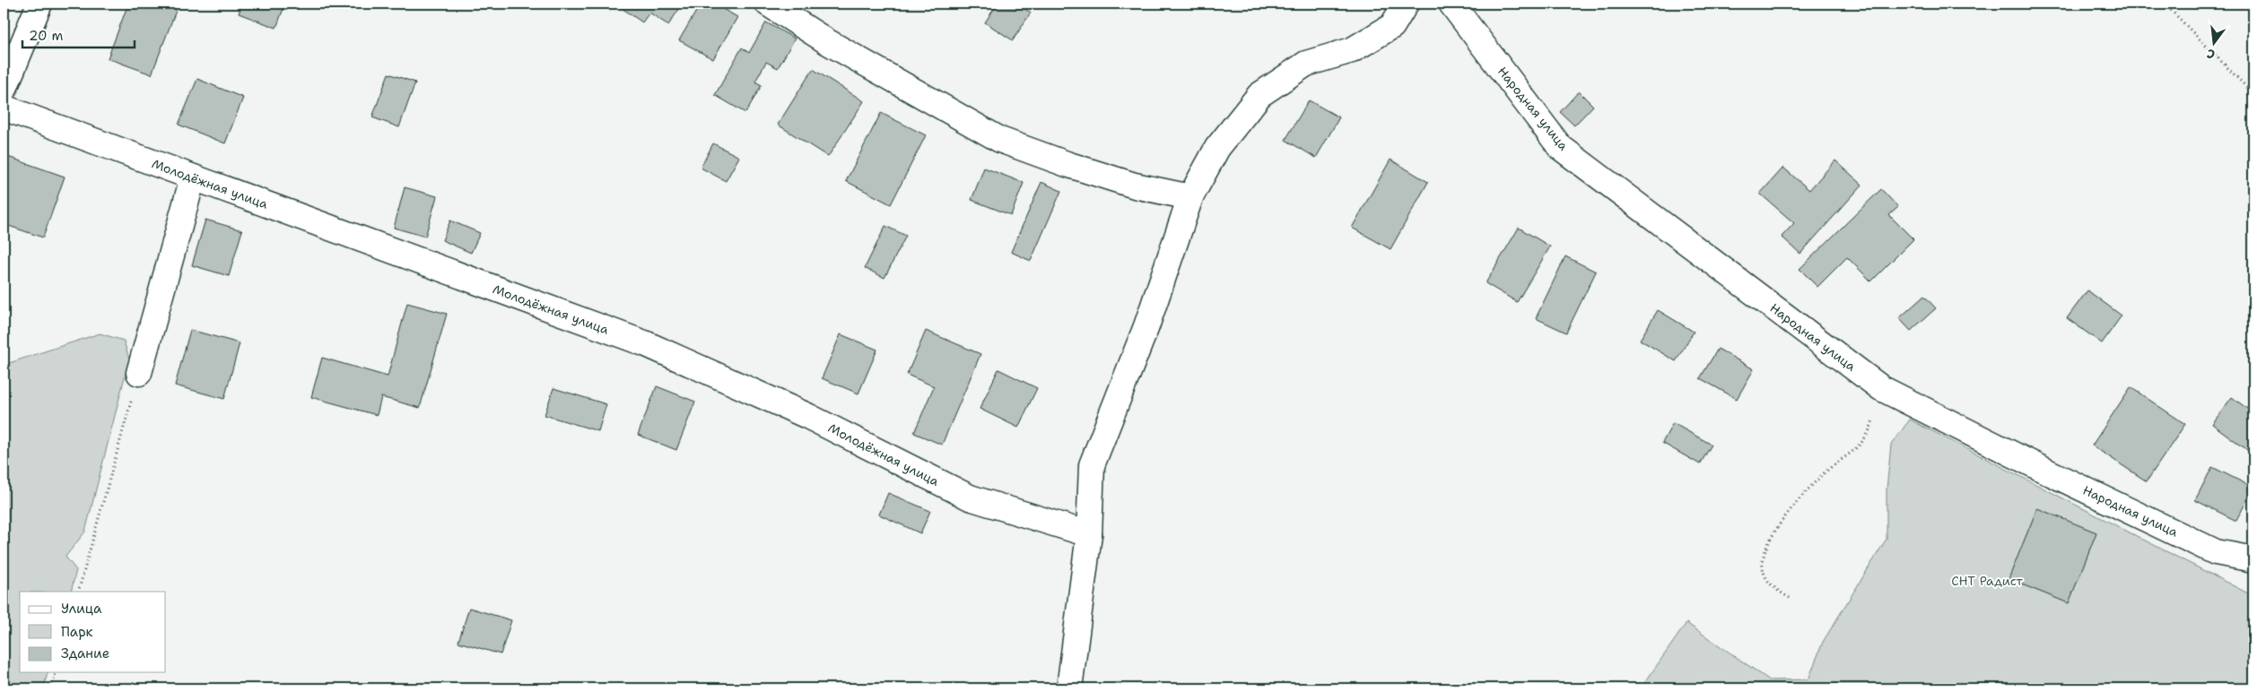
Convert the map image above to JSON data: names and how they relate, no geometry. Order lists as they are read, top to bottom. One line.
{"streets":{"street":["Народная улица","Молодёжная улица"]},"parks":["СНТ Радист"],"legend":["Улица","Парк","Здание"],"scale_bar":"20 m","north":"bottom"}
